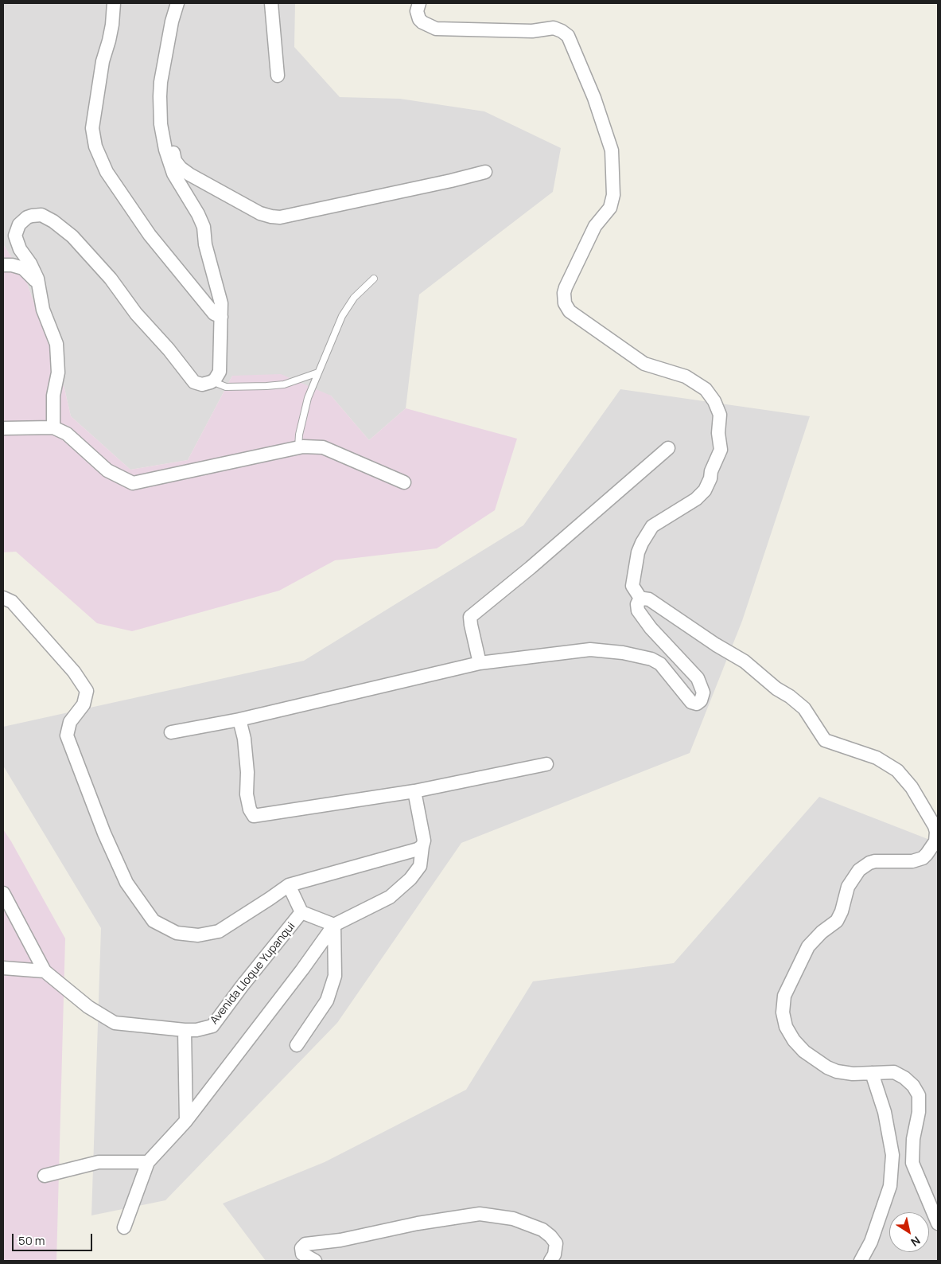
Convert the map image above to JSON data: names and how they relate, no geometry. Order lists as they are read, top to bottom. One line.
{"streets":{"street":["Avenida Lloque Yupanqui"]},"scale_bar":"50 m","north":"bottom right"}
